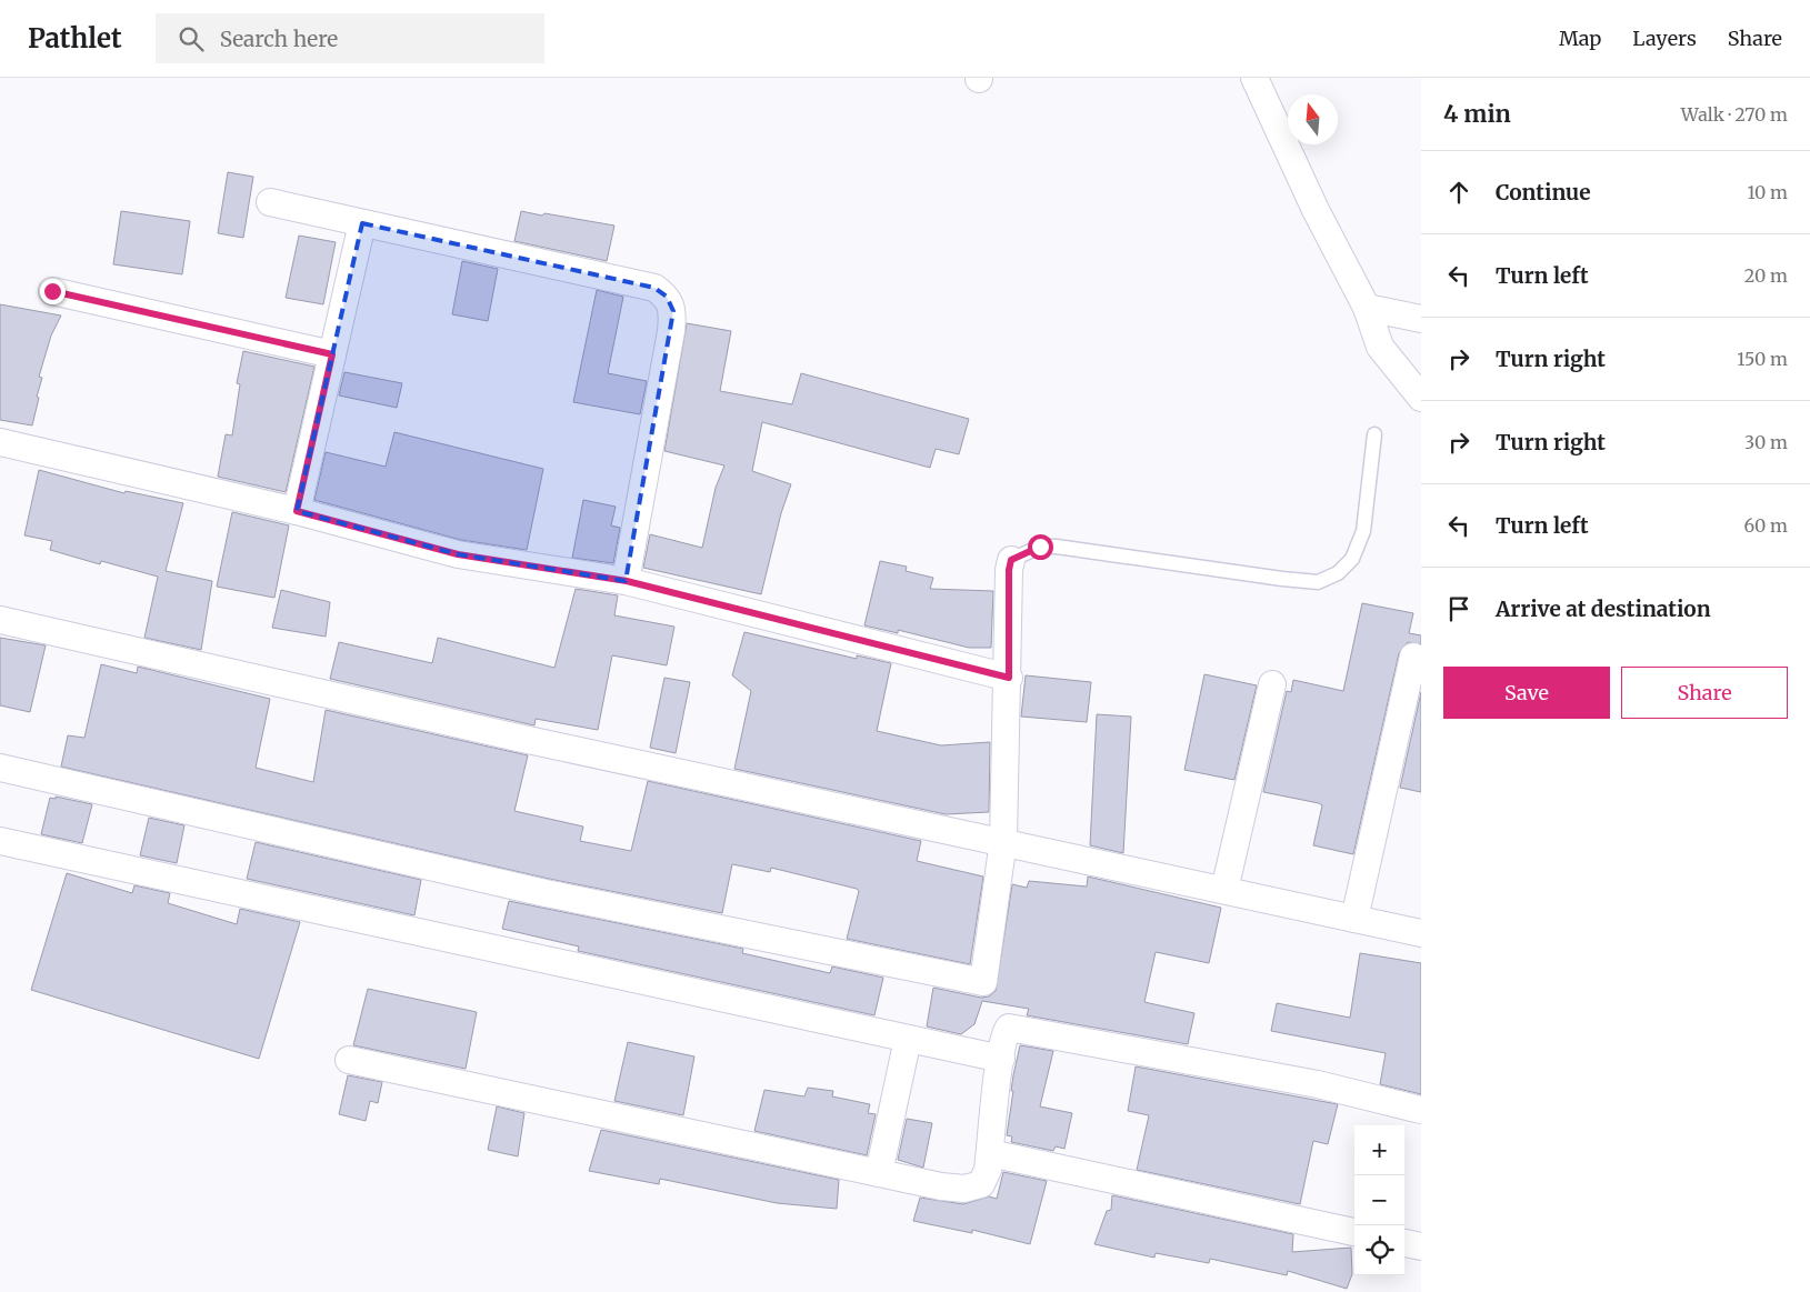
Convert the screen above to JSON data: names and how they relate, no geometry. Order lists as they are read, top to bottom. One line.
{"north":"top","page":{"header":"Pathlet","search":"Search here","nav":["Map","Layers","Share"],"heading":["4 min","Walk · 270 m"],"list":[["Continue","10 m"],["Turn left","20 m"],["Turn right","150 m"],["Turn right","30 m"],["Turn left","60 m"],"Arrive at destination"],"buttons":["Save","Share"],"map_buttons":["+","−"]}}
